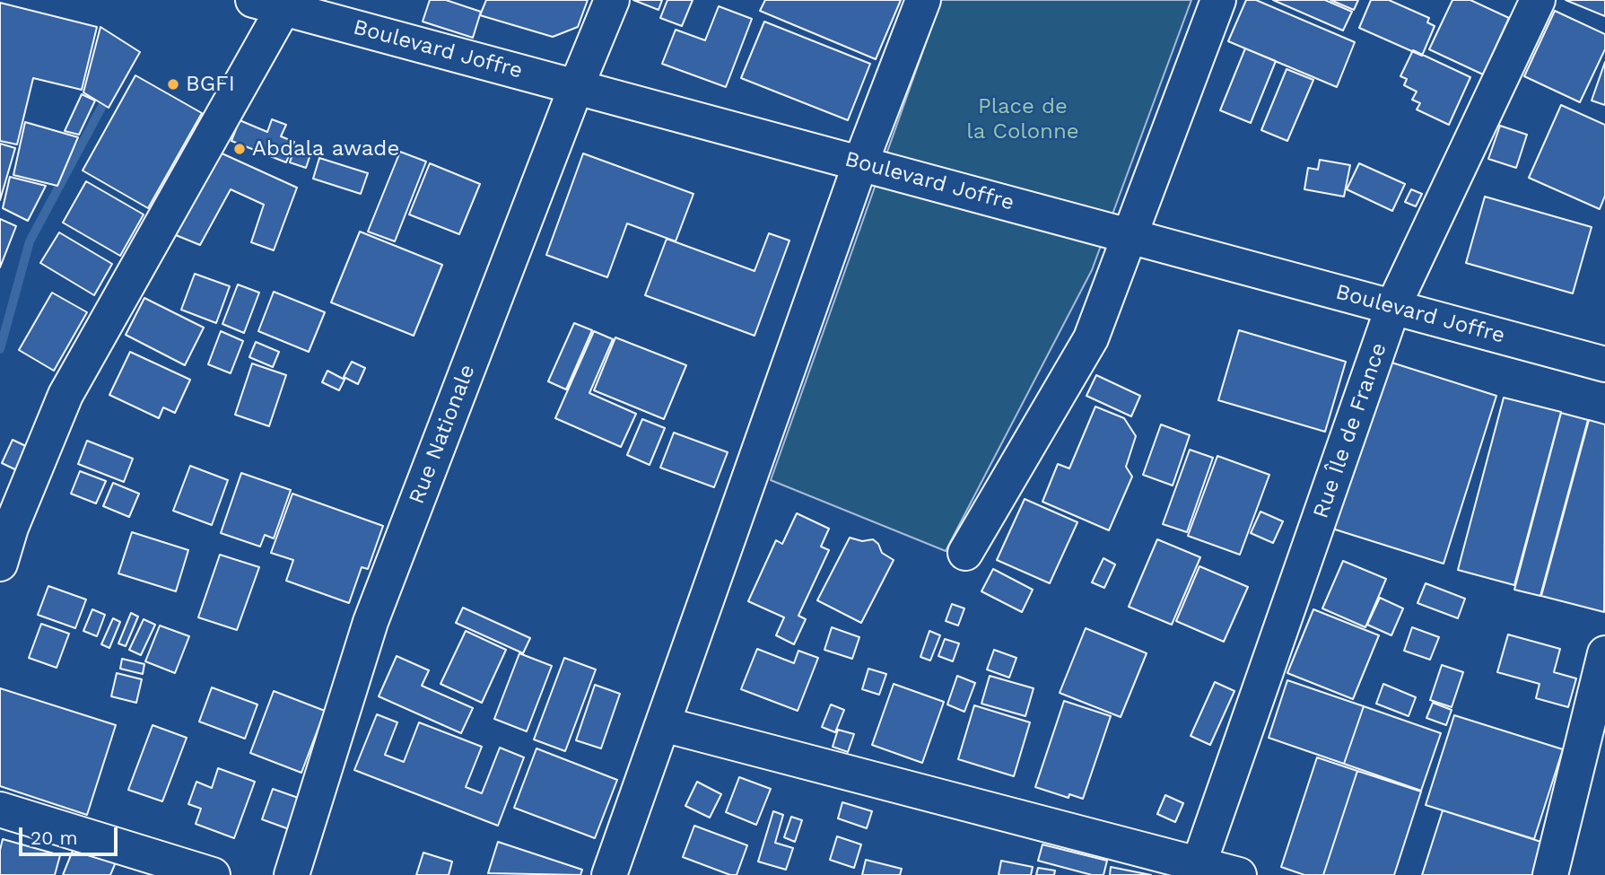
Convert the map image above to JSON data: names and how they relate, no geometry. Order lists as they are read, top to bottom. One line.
{"streets":{"street":["Boulevard Joffre","Rue Île de France","Rue Nationale"]},"crossings":[["Boulevard Joffre","Rue Île de France"],["Boulevard Joffre","Rue Nationale"]],"parks":["Place de la Colonne"],"places":["BGFI","Abdala awade"],"scale_bar":"20 m"}
